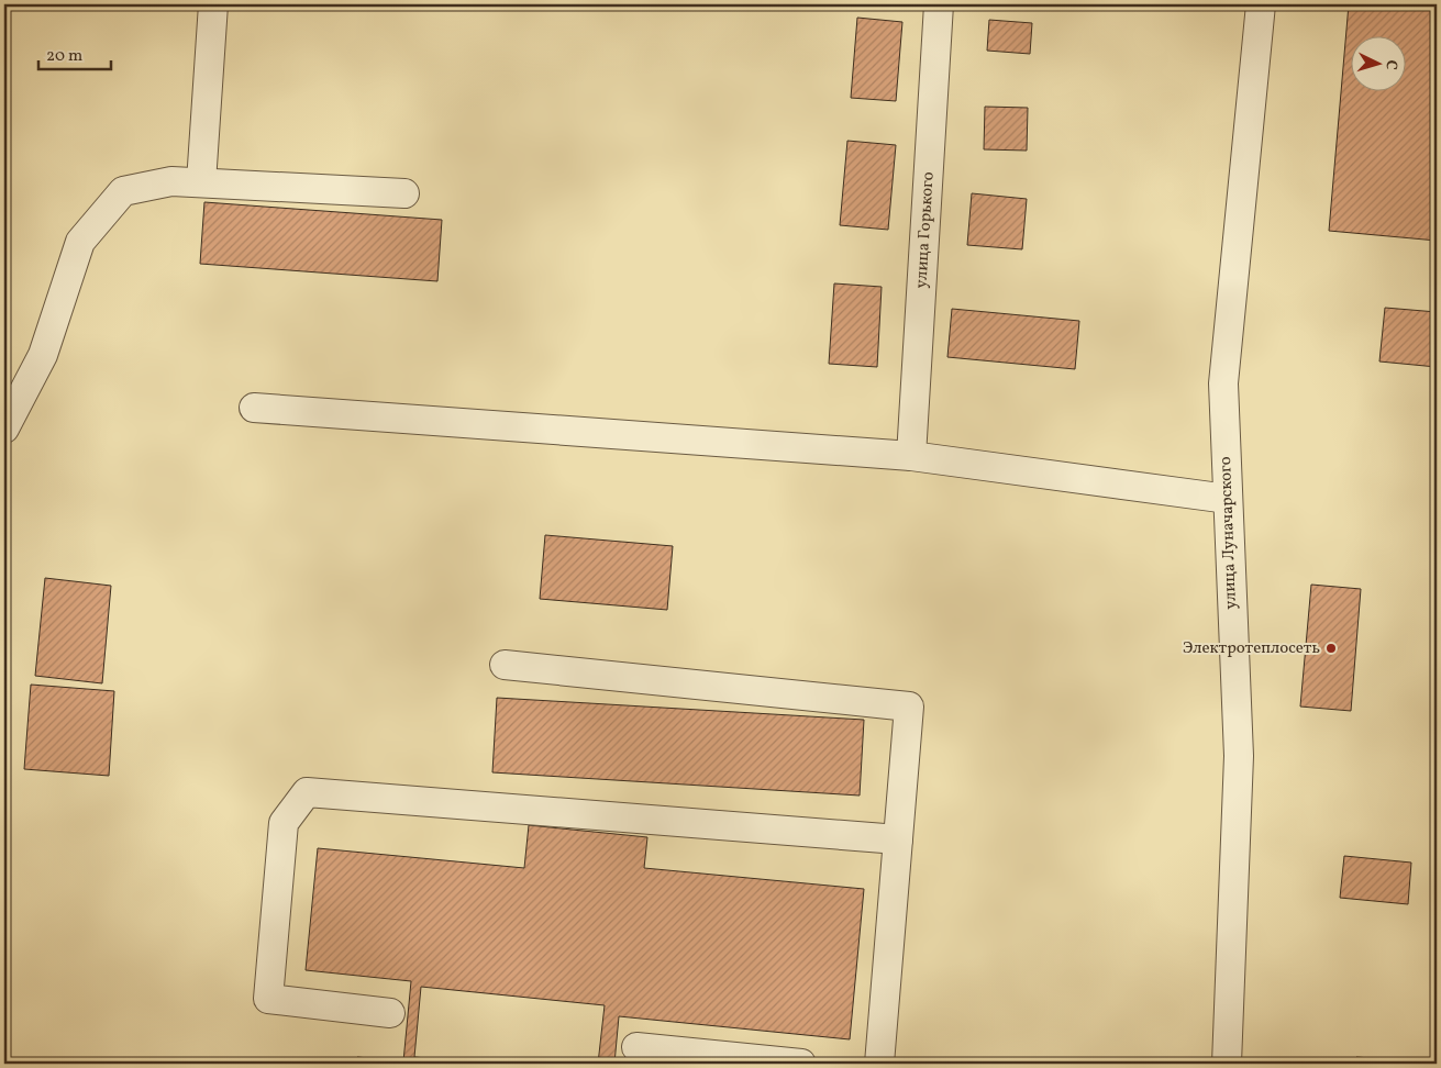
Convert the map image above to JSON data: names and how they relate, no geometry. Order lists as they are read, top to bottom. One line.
{"streets":{"street":["улица Горького","улица Луначарского"]},"places":["Электротеплосеть"],"scale_bar":"20 m","north":"right"}
